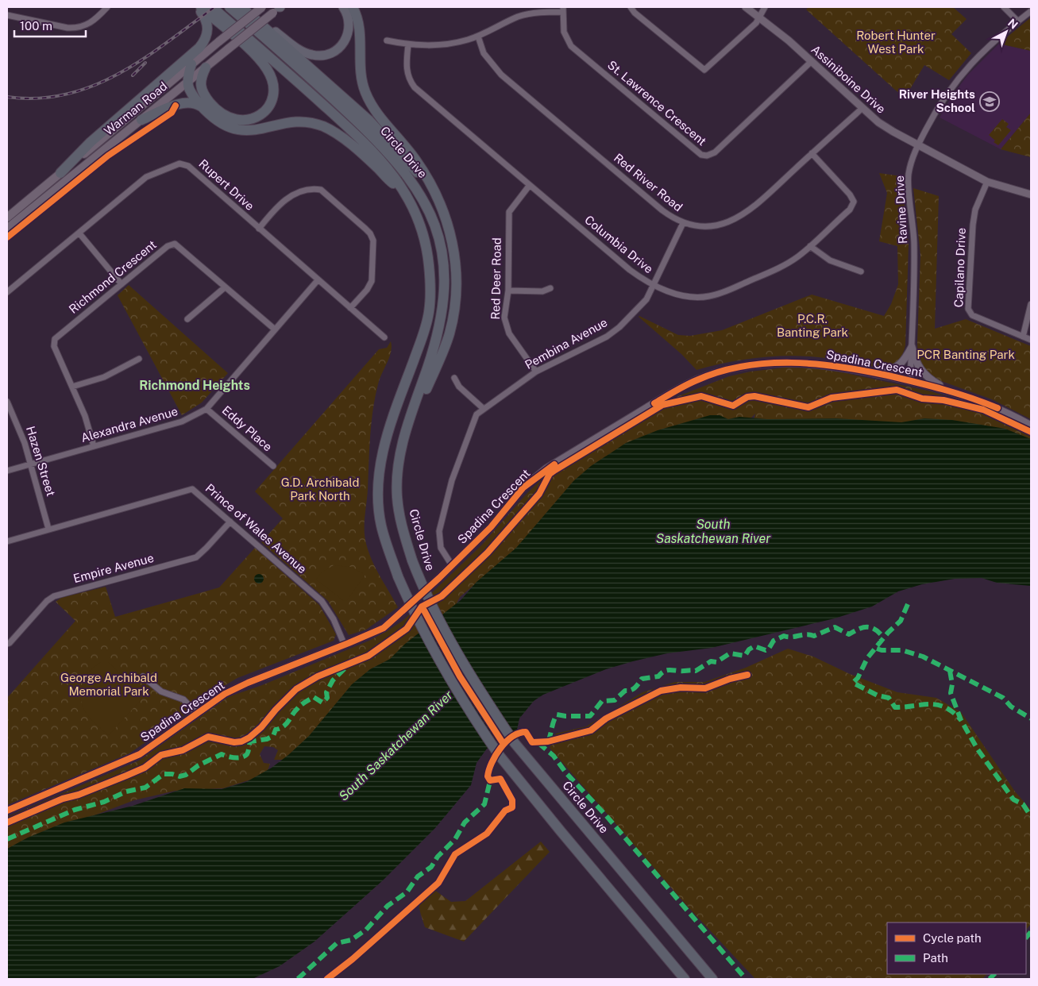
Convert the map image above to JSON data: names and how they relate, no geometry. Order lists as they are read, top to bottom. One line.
{"streets":{"highway":["Circle Drive"],"main road":["Warman Road"],"street":["Assiniboine Drive","St. Lawrence Crescent","Red River Road","Rupert Drive","Ravine Drive","Columbia Drive","Capilano Drive","Richmond Crescent","Red Deer Road","Pembina Avenue","Spadina Crescent","Alexandra Avenue","Eddy Place","Hazen Street","Prince of Wales Avenue","Empire Avenue"]},"crossings":[["Assiniboine Drive","St. Lawrence Crescent"],["Assiniboine Drive","Red River Road"],["Assiniboine Drive","Ravine Drive"],["Assiniboine Drive","Capilano Drive"],["Red River Road","Columbia Drive"],["Red River Road","Pembina Avenue"],["Rupert Drive","Alexandra Avenue"],["Ravine Drive","Spadina Crescent"],["Columbia Drive","Red Deer Road"],["Columbia Drive","Pembina Avenue"],["Richmond Crescent","Alexandra Avenue"],["Red Deer Road","Pembina Avenue"],["Pembina Avenue","Spadina Crescent"],["Spadina Crescent","Prince of Wales Avenue"],["Alexandra Avenue","Eddy Place"],["Alexandra Avenue","Hazen Street"],["Hazen Street","Prince of Wales Avenue"],["Prince of Wales Avenue","Empire Avenue"]],"districts":["Richmond Heights"],"water":["South Saskatchewan River"],"parks":["Robert Hunter West Park","P.C.R. Banting Park","PCR Banting Park","G.D. Archibald Park North","George Archibald Memorial Park"],"places":{"school or university":["River Heights School"]},"legend":["Cycle path","Path"],"scale_bar":"100 m","north":"top right"}
